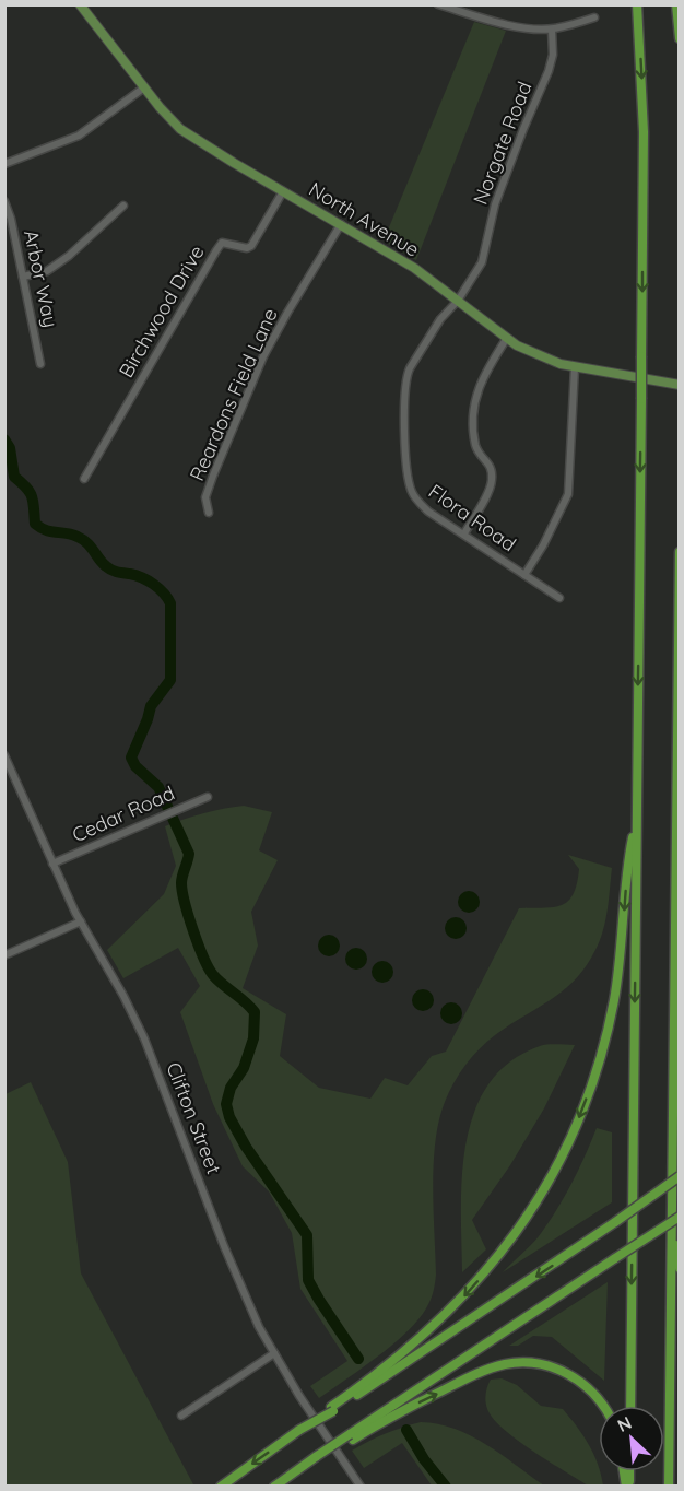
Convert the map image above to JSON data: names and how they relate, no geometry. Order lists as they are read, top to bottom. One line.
{"streets":{"main road":["North Avenue"],"street":["Norgate Road","Arbor Way","Birchwood Drive","Reardons Field Lane","Flora Road","Cedar Road","Clifton Street"]},"crossings":[["Norgate Road","North Avenue"],["Norgate Road","Flora Road"],["North Avenue","Birchwood Drive"],["North Avenue","Reardons Field Lane"],["North Avenue","Flora Road"],["Cedar Road","Clifton Street"]],"north":"top left"}
